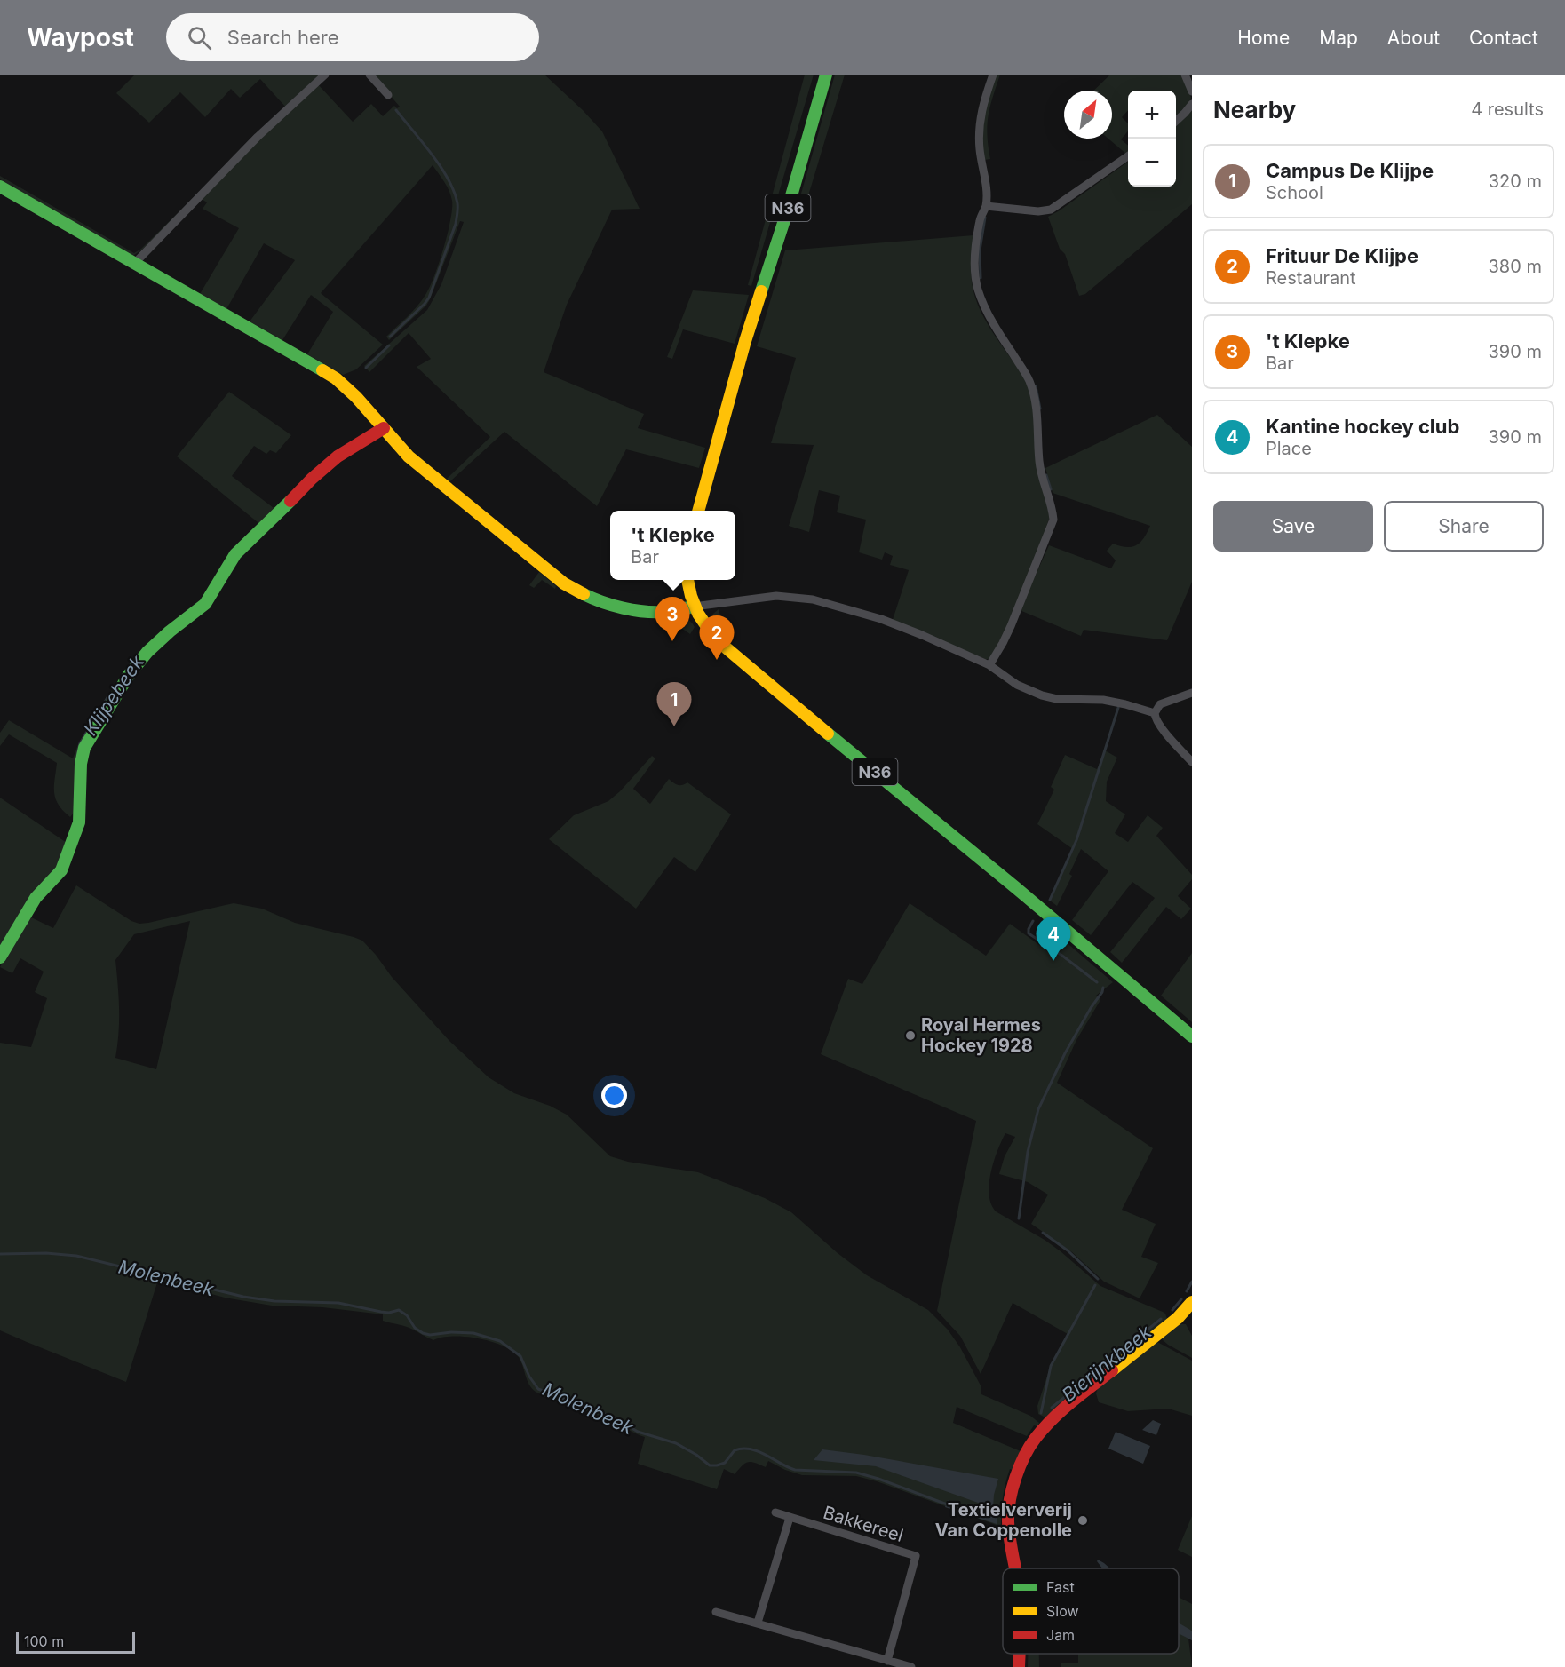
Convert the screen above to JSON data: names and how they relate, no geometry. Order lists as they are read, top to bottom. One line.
{"streets":{"street":["N36","Bakkereel"]},"water":["Klijpebeek","Molenbeek","Bierijnkbeek"],"places":["Royal Hermes Hockey 1928","Textielververij Van Coppenolle"],"legend":["Fast","Slow","Jam"],"scale_bar":"100 m","north":"top right","page":{"header":"Waypost","search":"Search here","nav":["Home","Map","About","Contact"],"heading":["Nearby","4 results"],"map_buttons":["+","−"],"list":[{"mark":"1","name":"Campus De Klijpe","note":"School","value":"320 m"},{"mark":"2","name":"Frituur De Klijpe","note":"Restaurant","value":"380 m"},{"mark":"3","name":"'t Klepke","note":"Bar","value":"390 m"},{"mark":"4","name":"Kantine hockey club","note":"Place","value":"390 m"}],"buttons":["Save","Share"],"popup":["'t Klepke","Bar"],"pins":["3","2","1","4"],"scale":"100 m"}}
